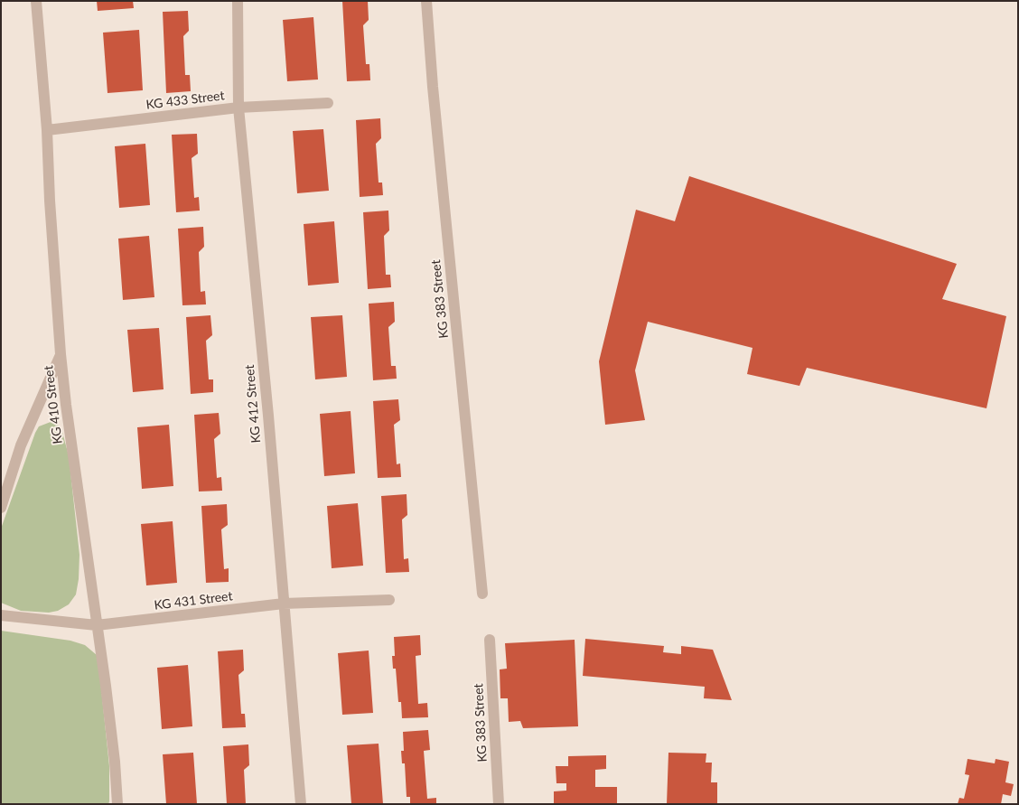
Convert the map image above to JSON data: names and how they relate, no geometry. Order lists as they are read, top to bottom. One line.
{"streets":{"street":["KG 433 Street","KG 383 Street","KG 412 Street","KG 410 Street","KG 431 Street"]},"crossings":[["KG 433 Street","KG 412 Street"],["KG 433 Street","KG 410 Street"],["KG 412 Street","KG 431 Street"],["KG 410 Street","KG 431 Street"]]}
